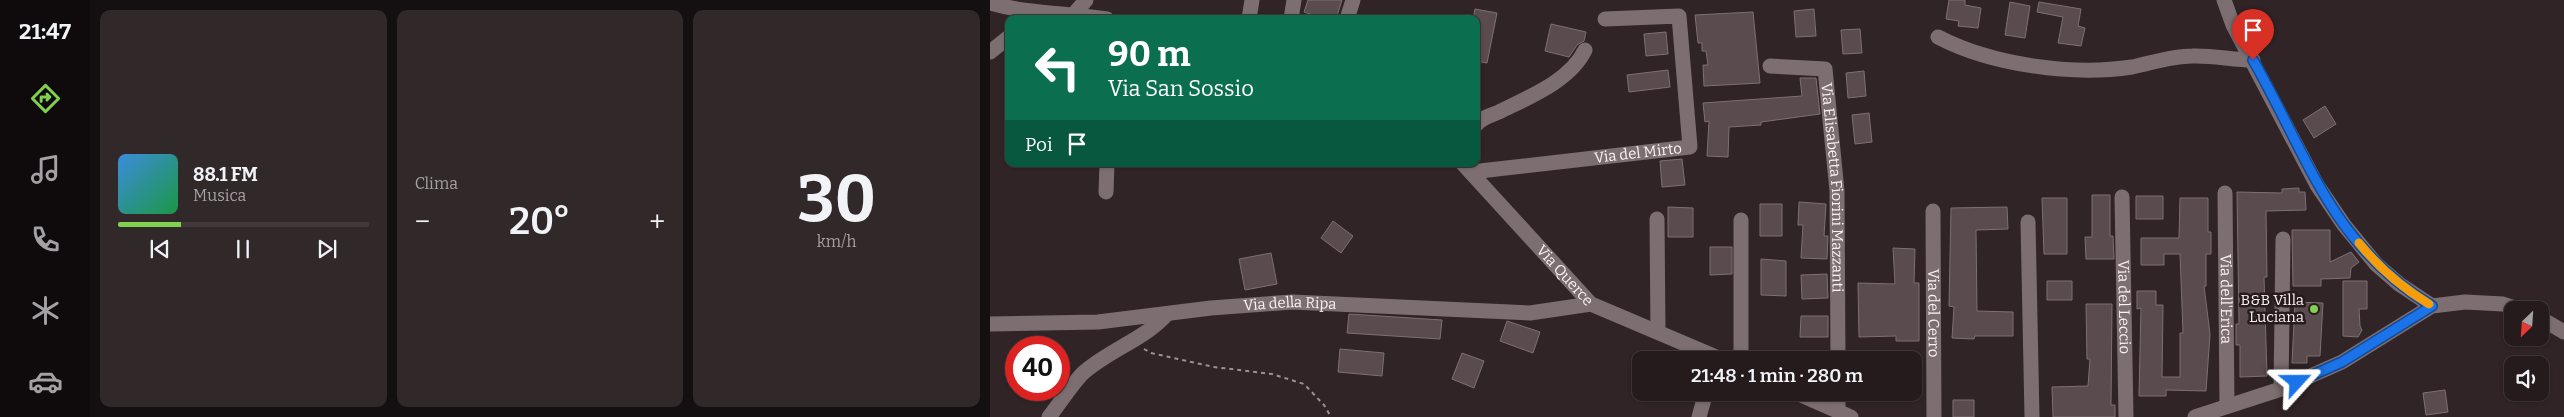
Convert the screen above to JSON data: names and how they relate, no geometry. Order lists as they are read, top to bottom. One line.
{"streets":{"street":["Via del Mirto","Via Elisabetta Fiorini Mazzanti","Via Querce","Via dell'Erica","Via della Ripa","Via del Leccio","Via del Cerro"]},"crossings":[["Via Querce","Via della Ripa"]],"places":["B&B Villa Luciana"],"north":"bottom left","page":{"tabs":"21:47","tile":["Clima",["30","km/h"]],"turn":["90 m","Via San Sossio"],"then":"Poi","song":["88.1 FM","Musica"],"heat":["−","20°","+"],"limit":"40","trip":"21:48 · 1 min · 280 m"}}
